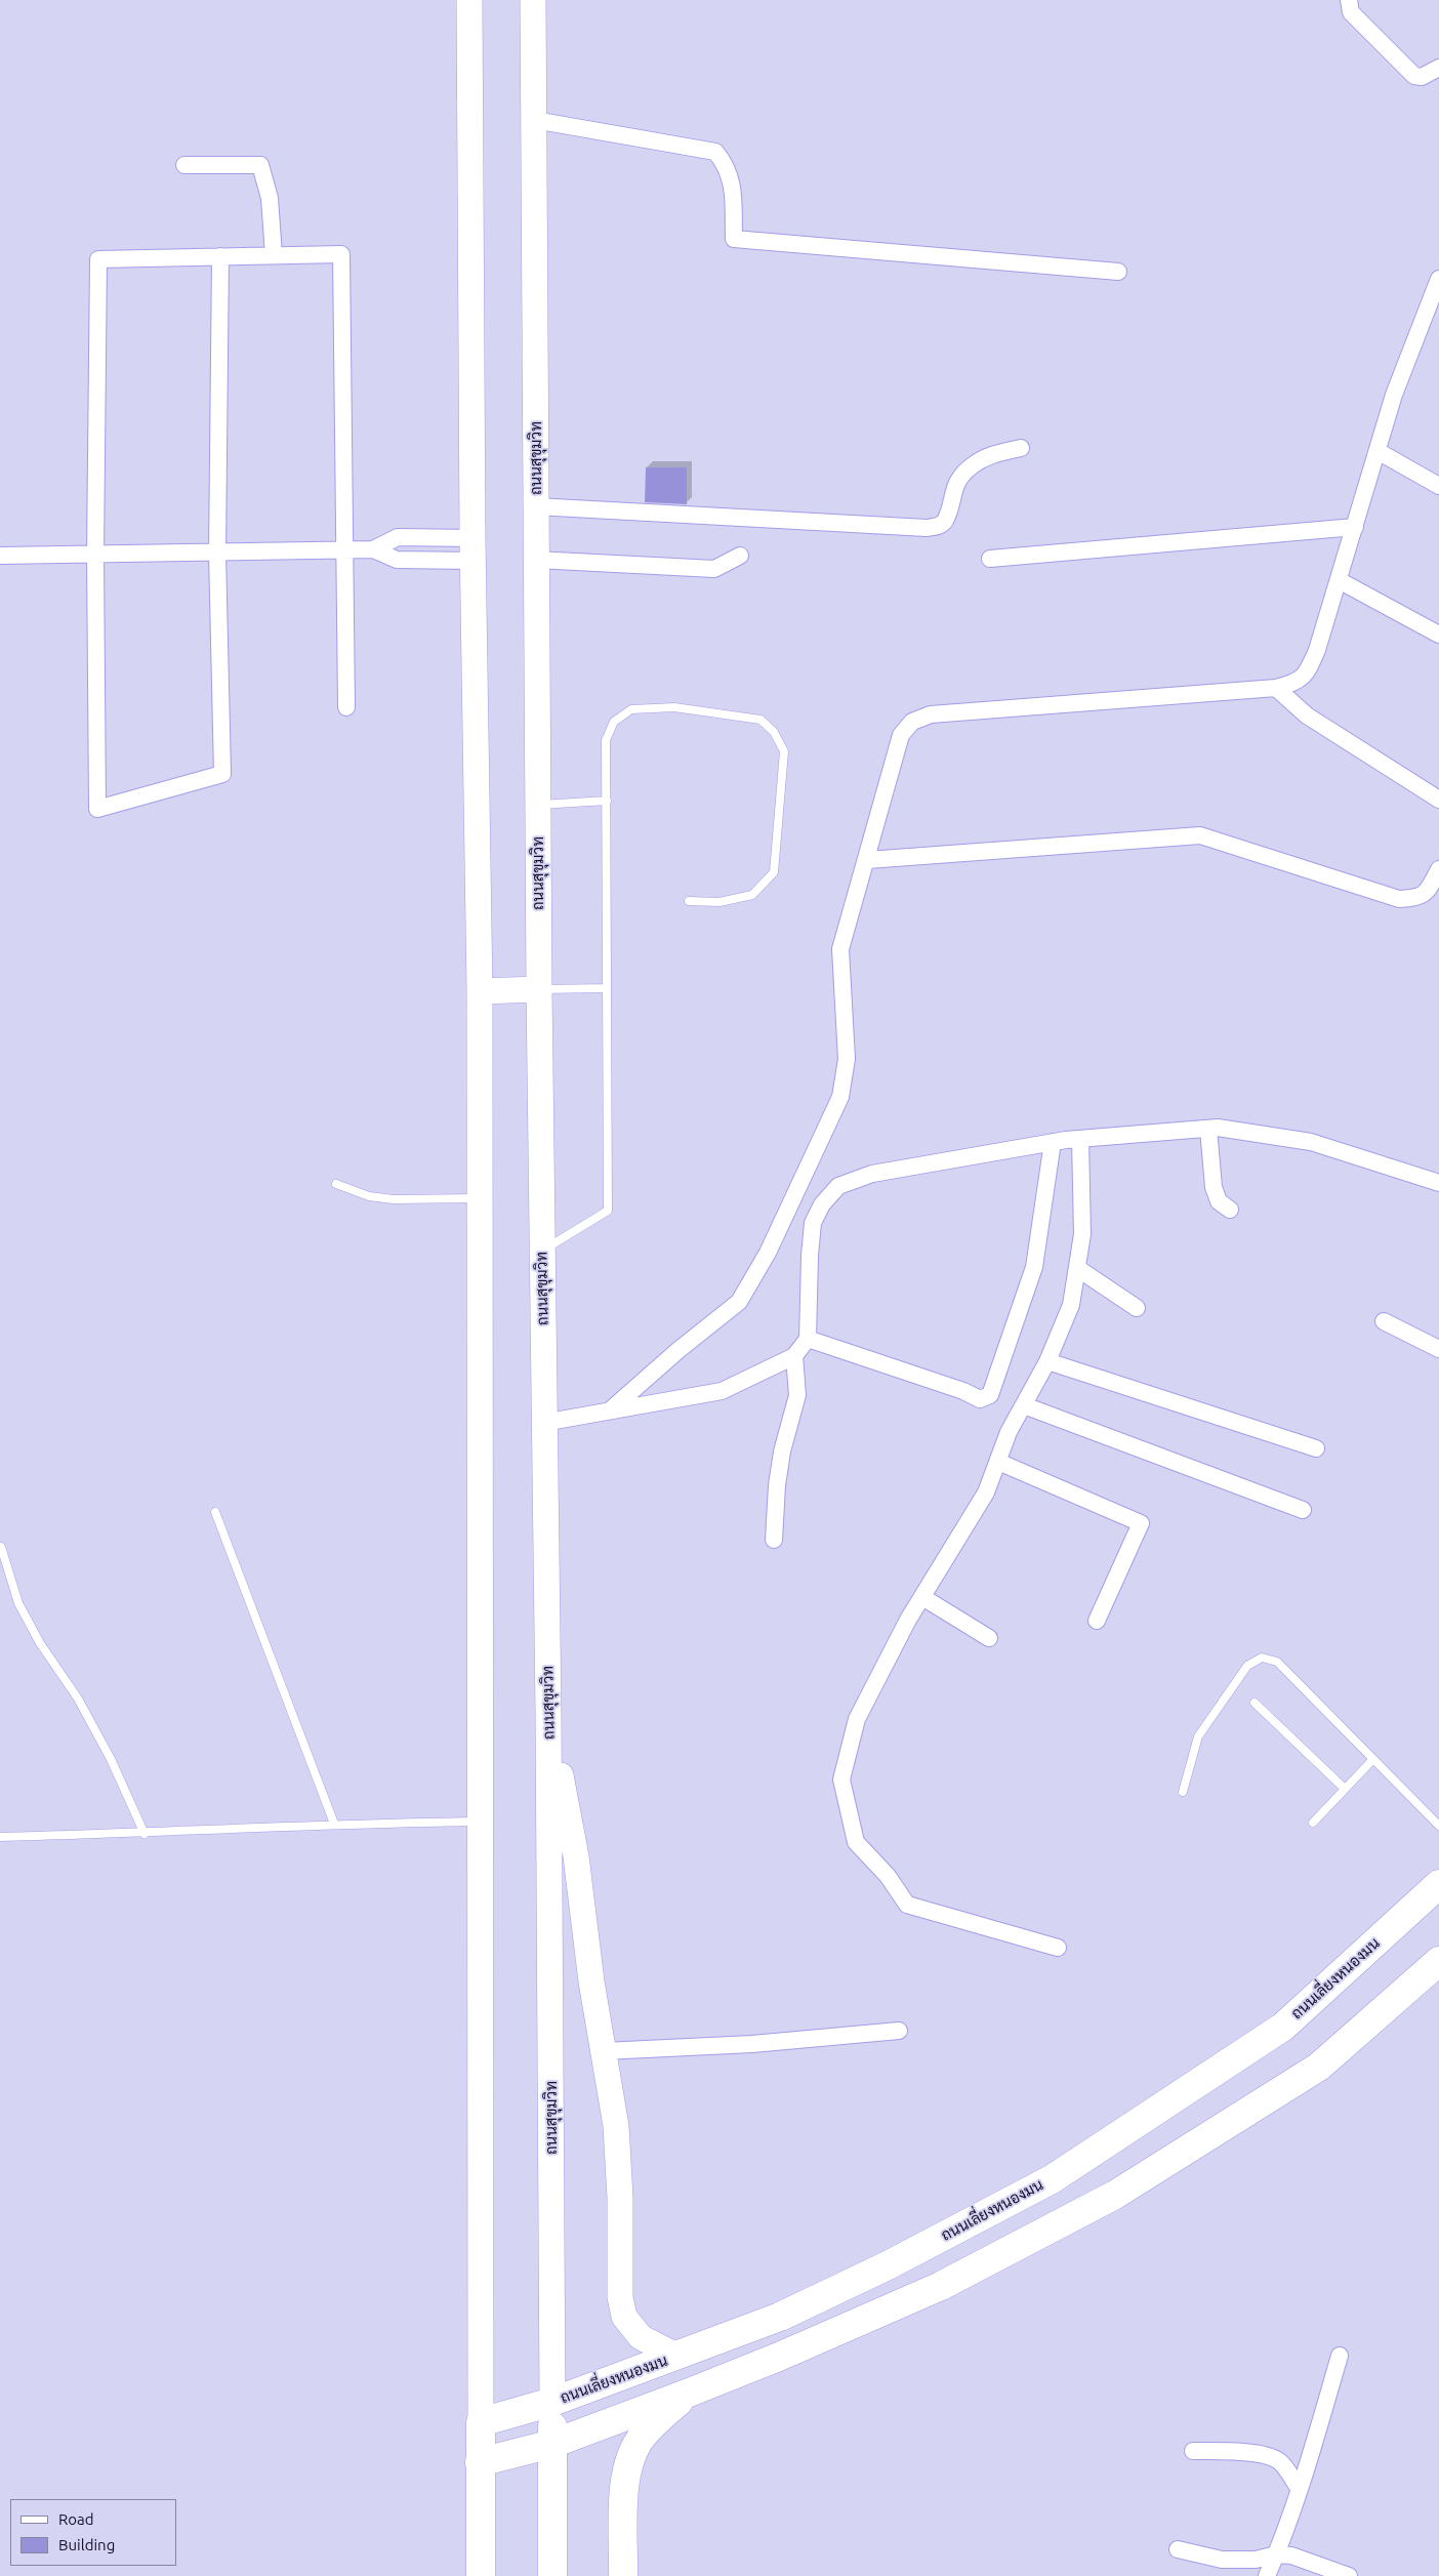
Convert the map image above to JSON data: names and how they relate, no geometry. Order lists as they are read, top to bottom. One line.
{"streets":{"highway":["ถนนสุขุมวิท","ถนนเลี่ยงหนองมน"]},"crossings":[["ถนนสุขุมวิท","ถนนเลี่ยงหนองมน"]],"legend":["Road","Building"]}
